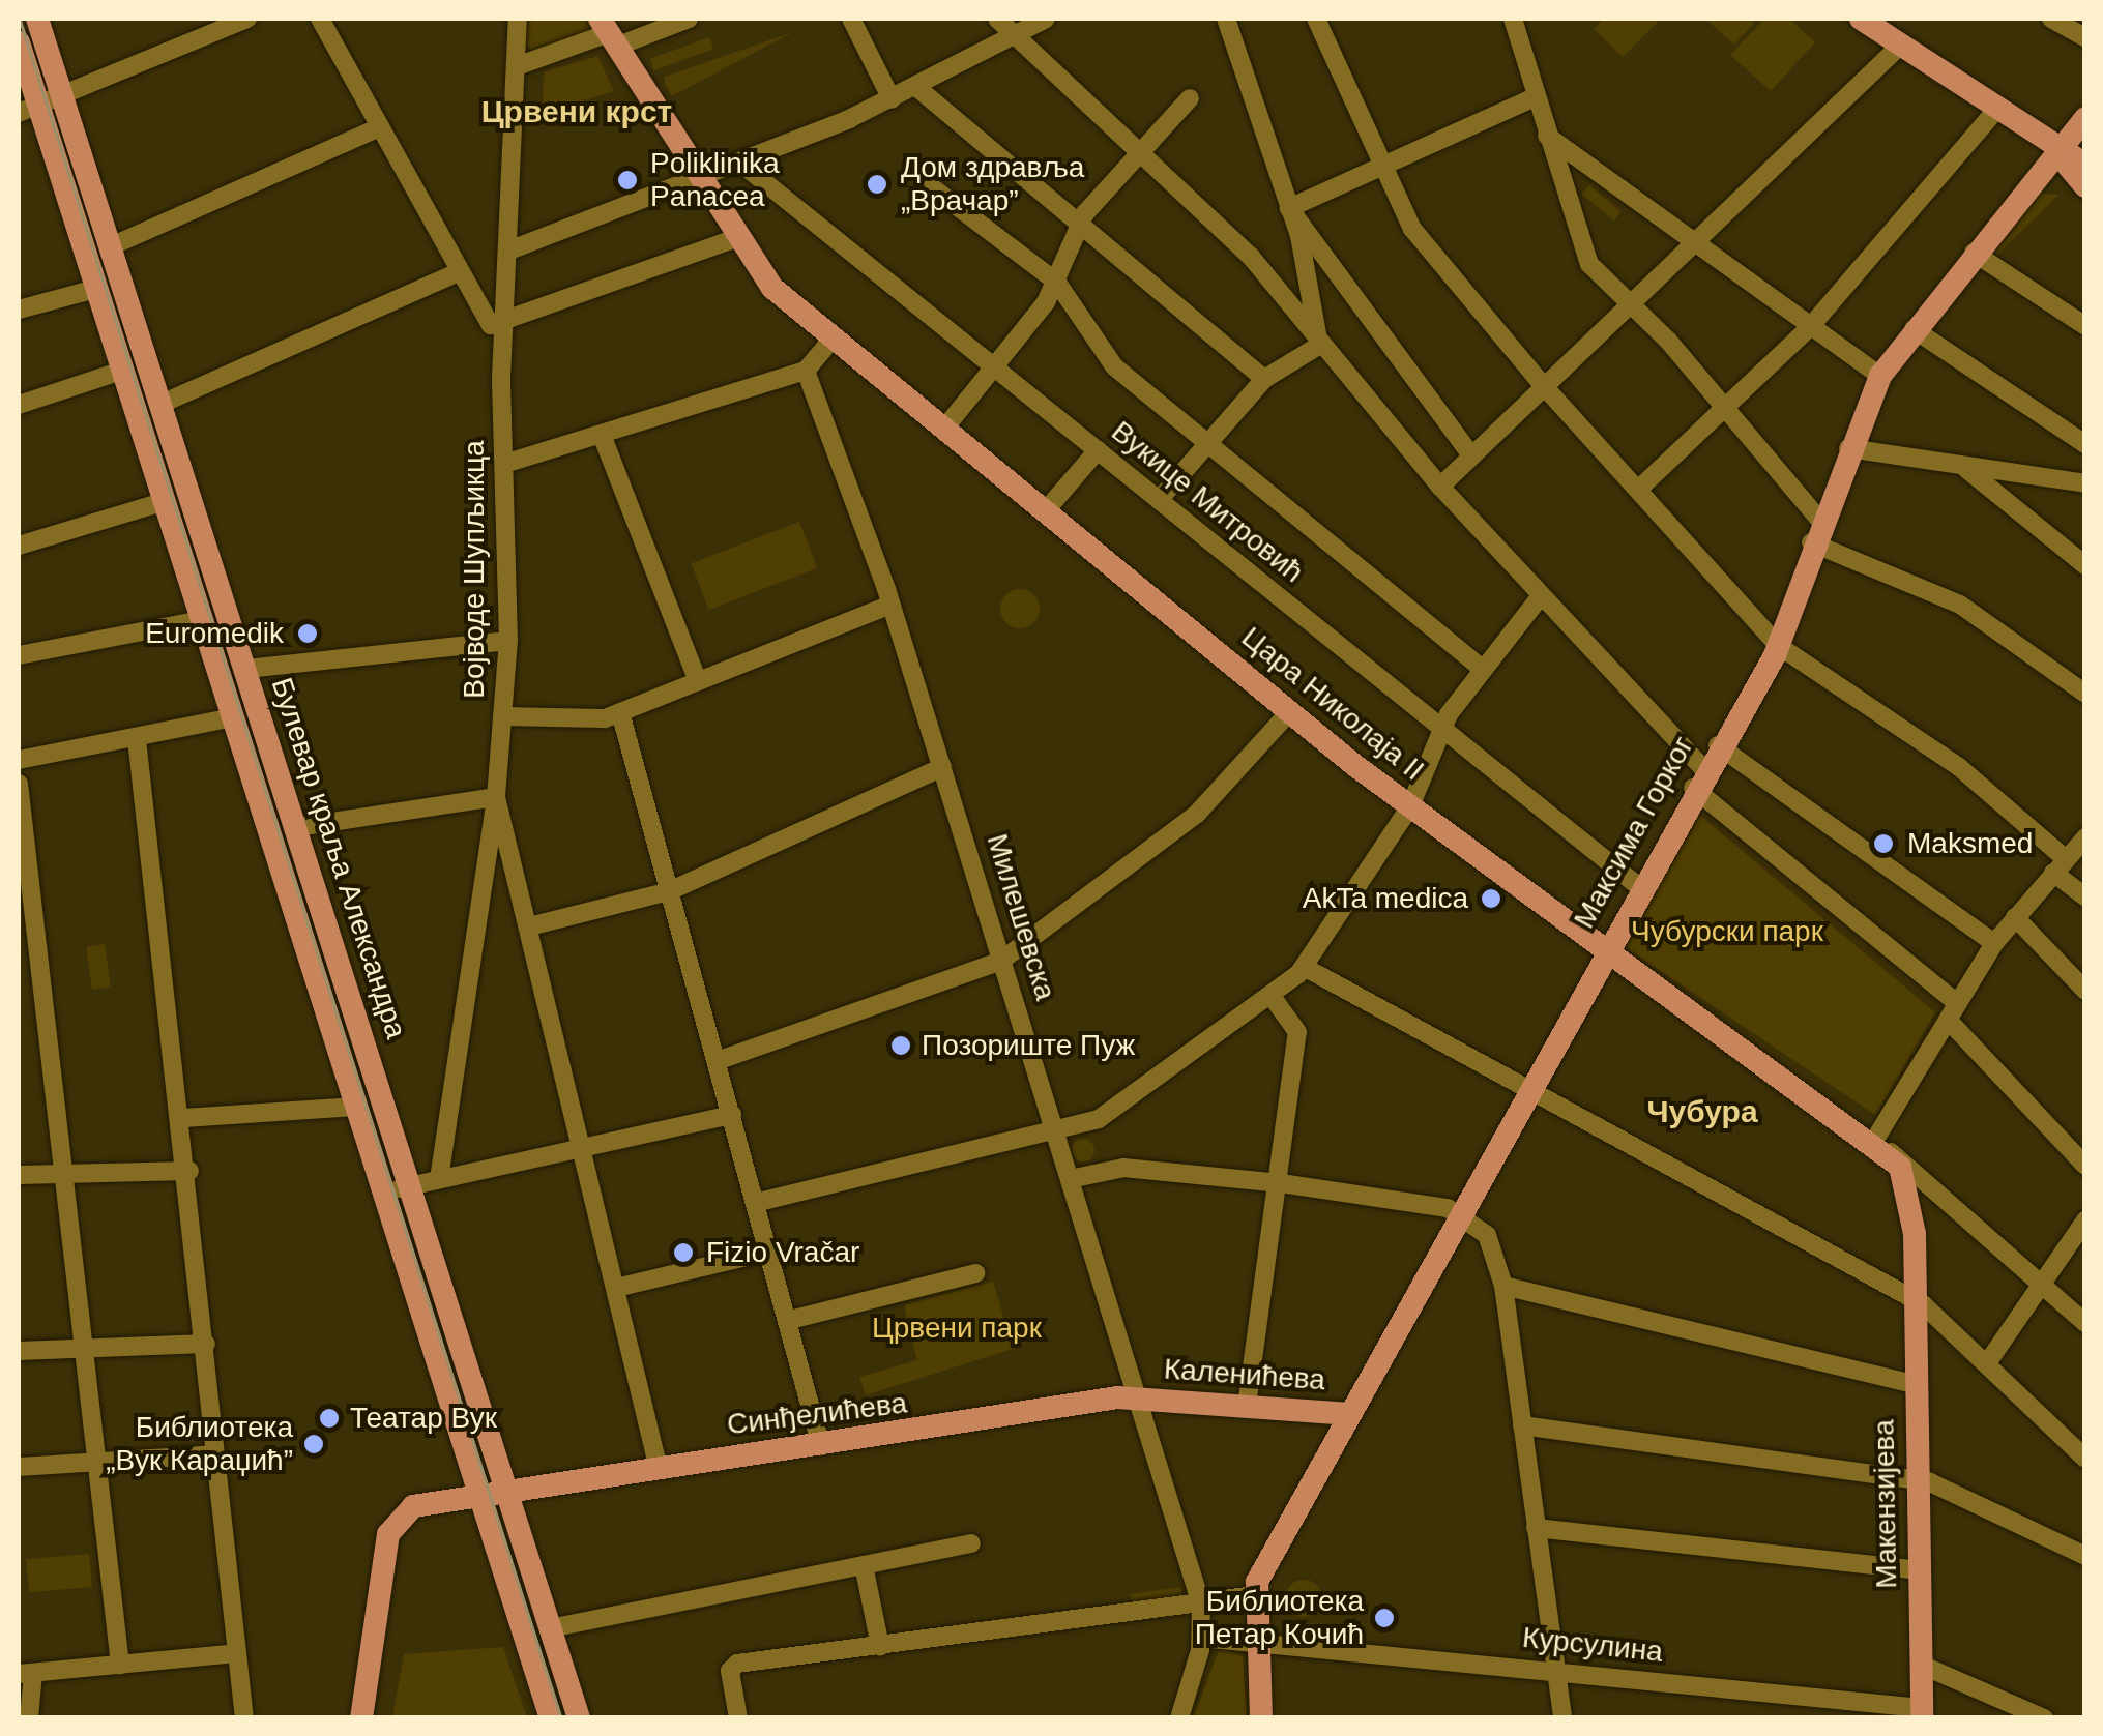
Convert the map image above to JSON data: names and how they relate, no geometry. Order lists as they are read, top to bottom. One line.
{"streets":{"main road":["Цара Николаја II","Максима Горког","Булевар краља Александра","Каленићева","Синђелићева","Макензијева"],"street":["Вукице Митровић","Војводе Шупљикца","Милешевска","Курсулина"]},"crossings":[["Вукице Митровић","Максима Горког"],["Цара Николаја II","Максима Горког"],["Цара Николаја II","Макензијева"],["Максима Горког","Каленићева"],["Булевар краља Александра","Синђелићева"],["Милешевска","Каленићева"],["Милешевска","Синђелићева"],["Милешевска","Курсулина"],["Каленићева","Синђелићева"],["Макензијева","Курсулина"]],"districts":["Црвени крст","Чубура"],"parks":["Чубурски парк","Црвени парк"],"places":["Poliklinika Panacea","Дом здравља „Врачар”","Euromedik","Maksmed","AkTa medica","Позориште Пуж","Fizio Vračar","Театар Вук","Библиотека „Вук Караџић”","Библиотека Петар Кочић"]}
